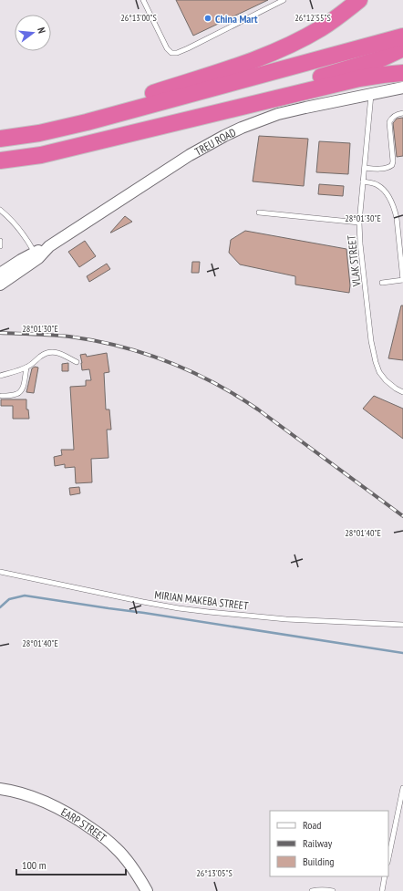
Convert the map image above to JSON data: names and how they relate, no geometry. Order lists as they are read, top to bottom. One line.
{"streets":{"street":["TREU ROAD","EARP STREET"],"lane":["VLAK STREET","MIRIAN MAKEBA STREET"]},"crossings":[["TREU ROAD","VLAK STREET"]],"places":["China Mart"],"legend":["Road","Railway","Building"],"scale_bar":"100 m","north":"right","coordinates":["26°13'00\"S","26°12'55\"S","28°01'30\"E","28°01'40\"E","26°13'05\"S"]}
